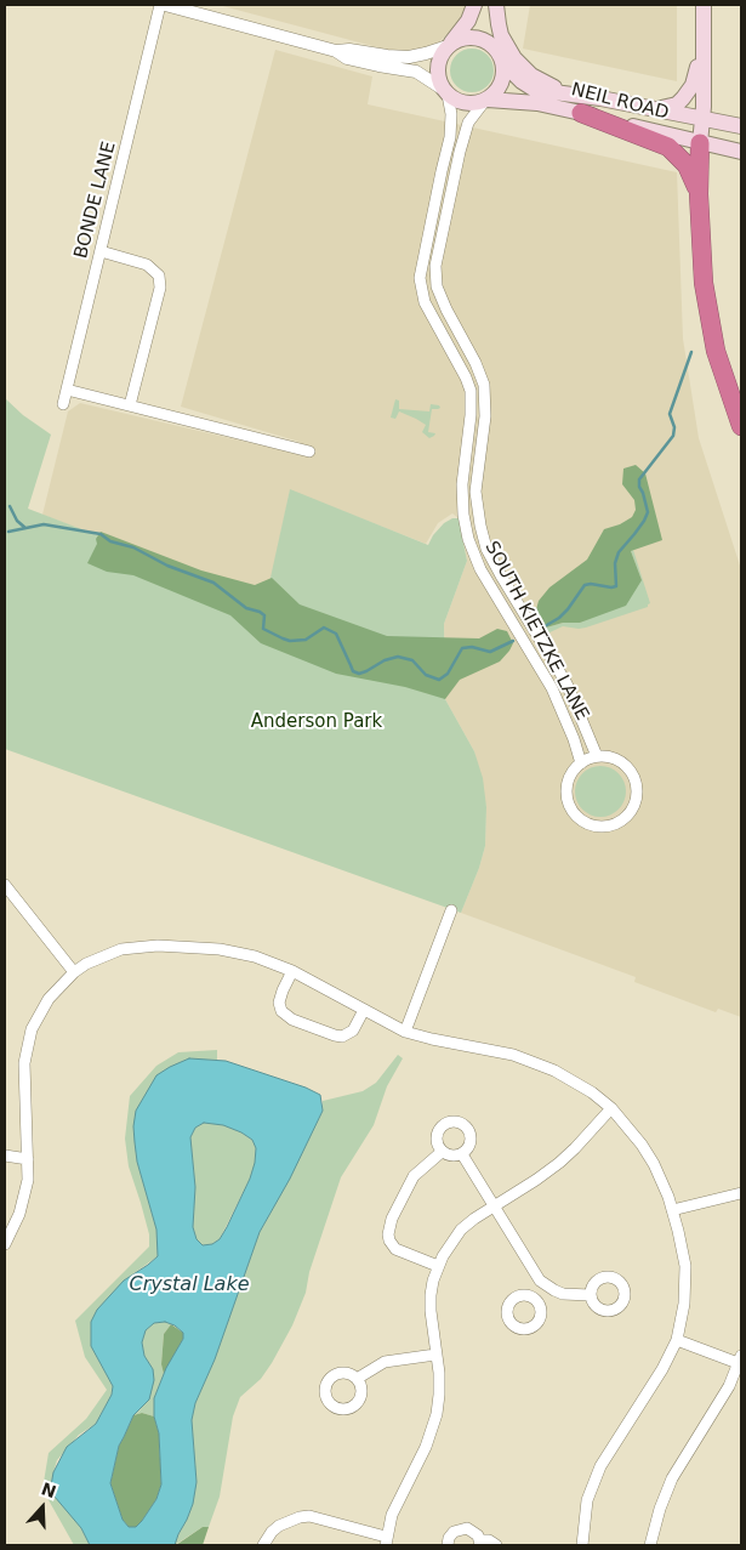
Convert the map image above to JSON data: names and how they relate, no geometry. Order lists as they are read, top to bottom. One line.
{"streets":{"main road":["NEIL ROAD"],"street":["BONDE LANE","SOUTH KIETZKE LANE"]},"crossings":[["NEIL ROAD","SOUTH KIETZKE LANE"]],"water":["Crystal Lake"],"parks":["Anderson Park"],"north":"top"}
